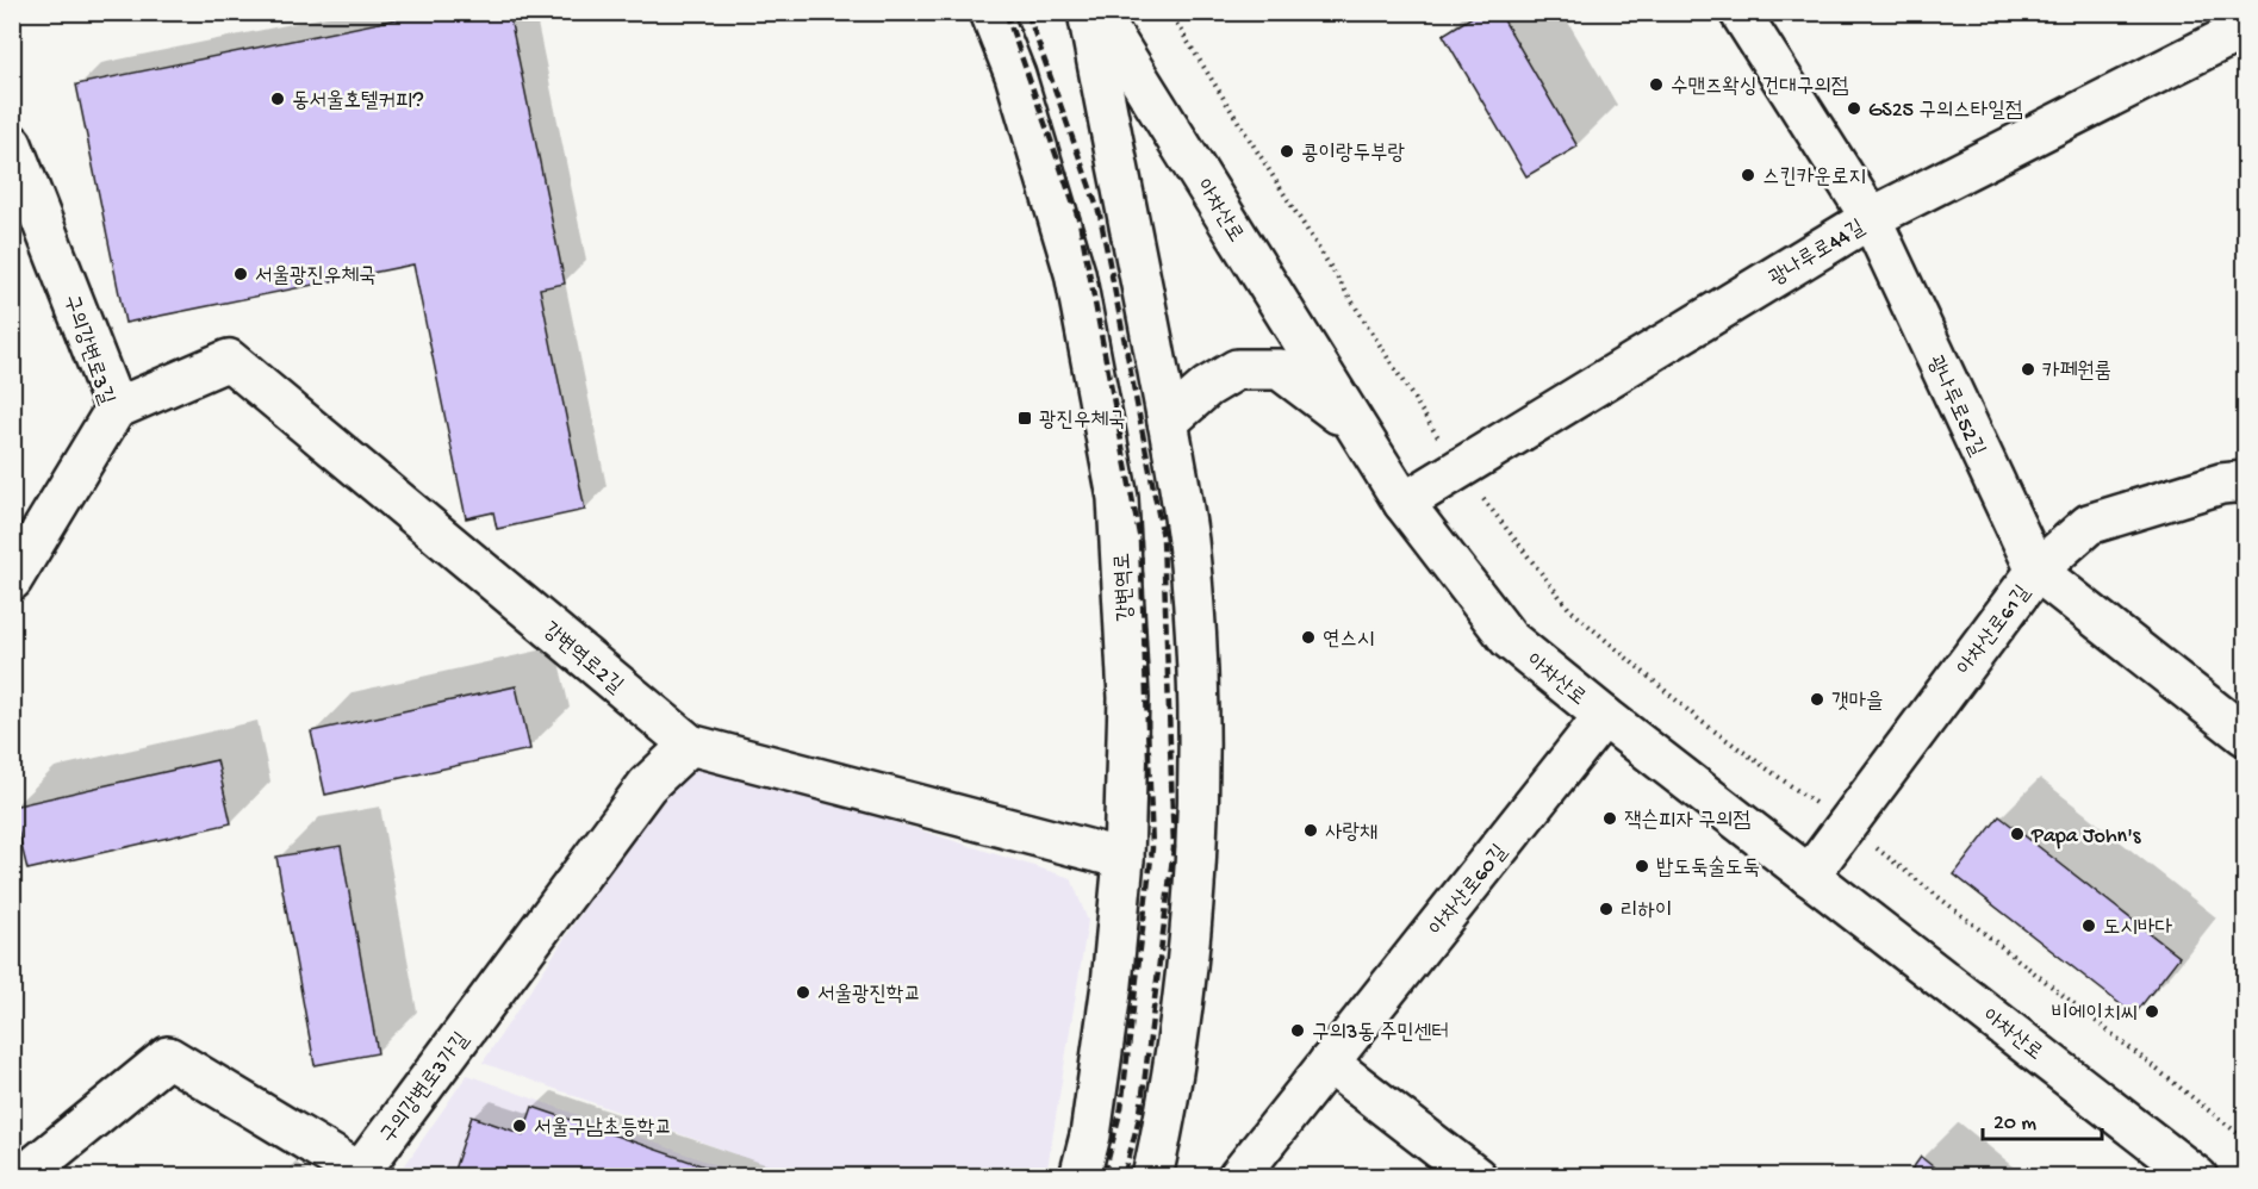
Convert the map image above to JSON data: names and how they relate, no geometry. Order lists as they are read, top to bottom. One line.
{"streets":{"street":["아차산로","광나루로44길","구의강변로3길","광나루로52길","강변역로","아차산로61길","강변역로2길","아차산로60길","구의강변로3가길"]},"crossings":[["아차산로","광나루로44길"],["아차산로","아차산로61길"],["아차산로","아차산로60길"],["광나루로44길","광나루로52길"],["구의강변로3길","강변역로2길"],["광나루로52길","아차산로61길"],["강변역로","강변역로2길"],["강변역로2길","구의강변로3가길"]],"places":{"other":["수맨즈왁싱 건대구의점","동서울호텔커피?","GS25 구의스타일점","콩이랑두부랑","스킨카운로지","서울광진우체국","카페원룸","연스시","갯마을","잭슨피자 구의점","사랑채","Papa John's","밥도둑술도둑","리하이","도시바다","서울광진학교","비에이치씨","구의3동 주민센터","서울구남초등학교"],"transit":["광진우체국"]},"scale_bar":"20 m"}
